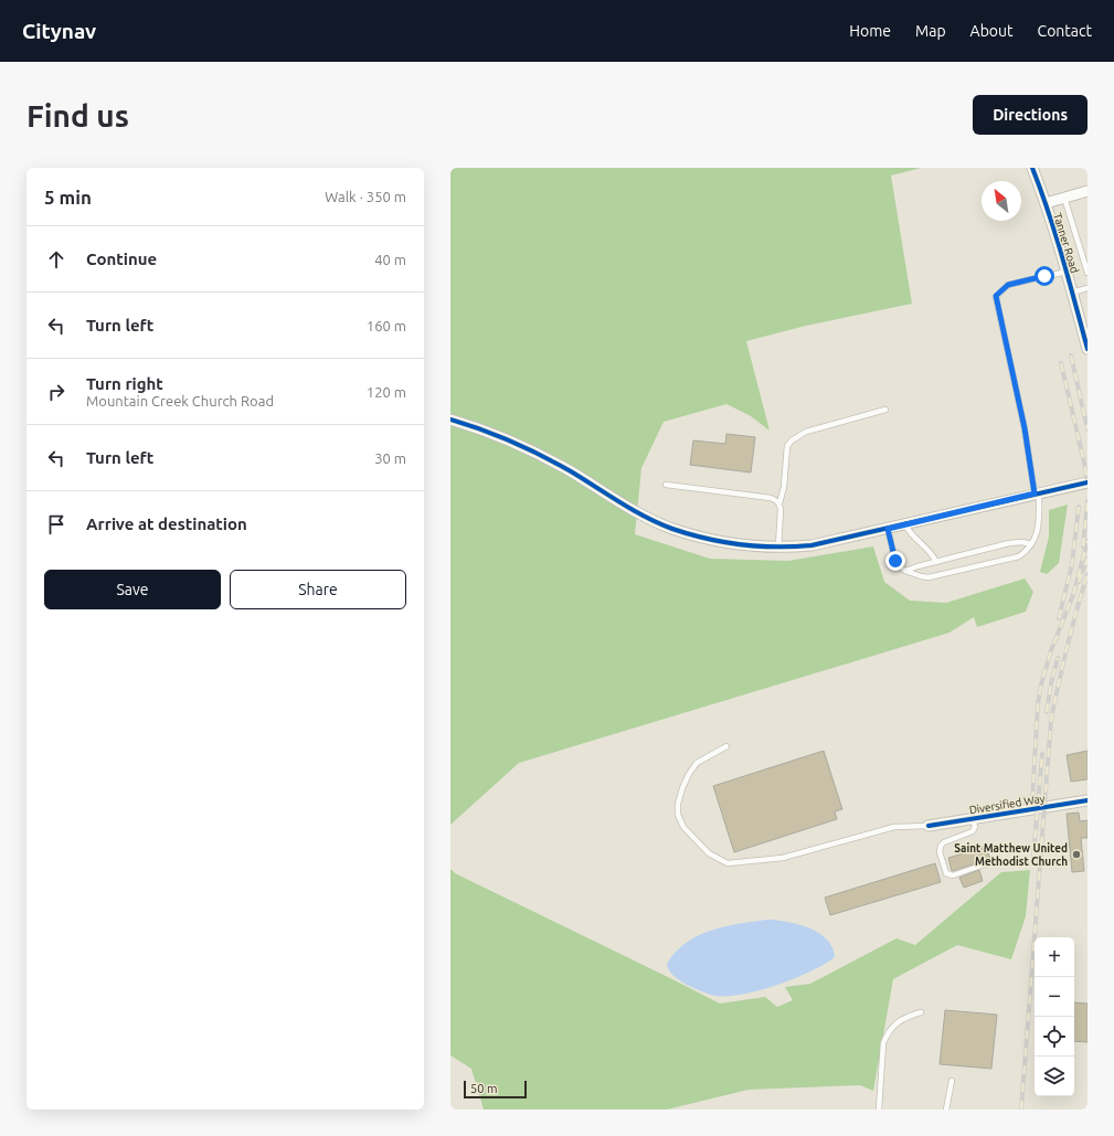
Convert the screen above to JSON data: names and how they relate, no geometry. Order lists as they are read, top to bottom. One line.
{"streets":{"street":["Tanner Road","Diversified Way"]},"places":["Saint Matthew United Methodist Church"],"scale_bar":"50 m","north":"top left","page":{"header":"Citynav","nav":["Home","Map","About","Contact"],"buttons":["Directions",["Save","Share"]],"title":"Find us","heading":["5 min","Walk · 350 m"],"list":[["Continue","40 m"],["Turn left","160 m"],["Turn right","Mountain Creek Church Road","120 m"],["Turn left","30 m"],"Arrive at destination"],"map_buttons":["+","−"],"scale":"50 m"}}
